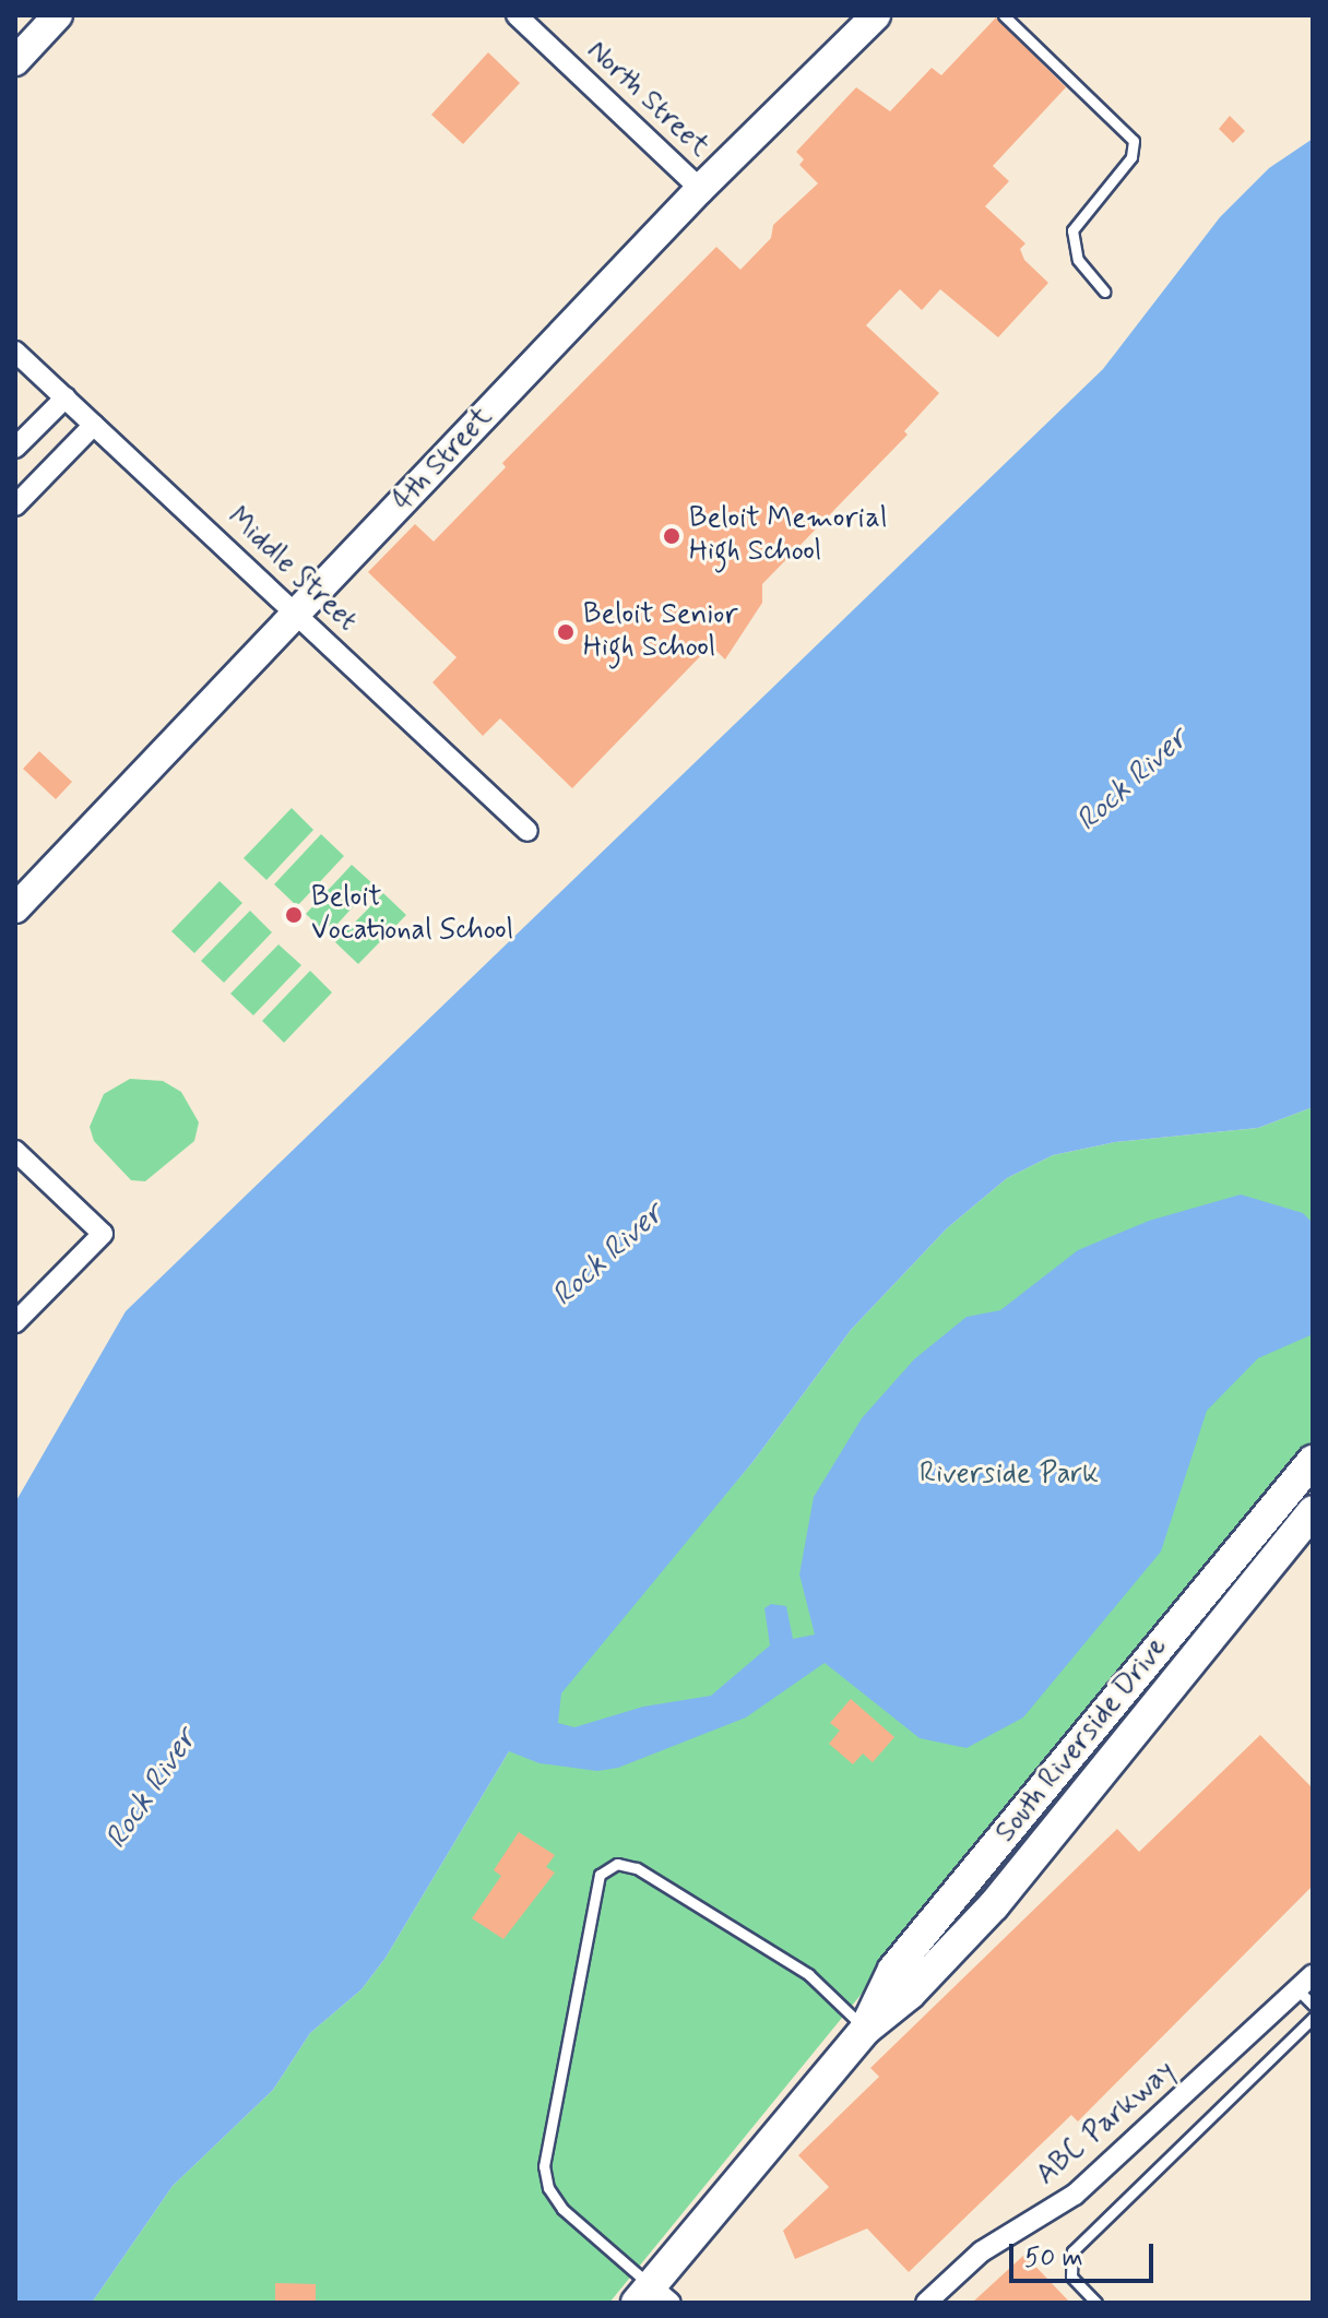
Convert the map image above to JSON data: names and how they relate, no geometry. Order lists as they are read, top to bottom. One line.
{"streets":{"main road":["South Riverside Drive"],"street":["North Street","4th Street","Middle Street","ABC Parkway"]},"crossings":[["North Street","4th Street"],["4th Street","Middle Street"]],"water":["Rock River"],"parks":["Riverside Park"],"places":["Beloit Memorial High School","Beloit Senior High School","Beloit Vocational School"],"scale_bar":"50 m"}
